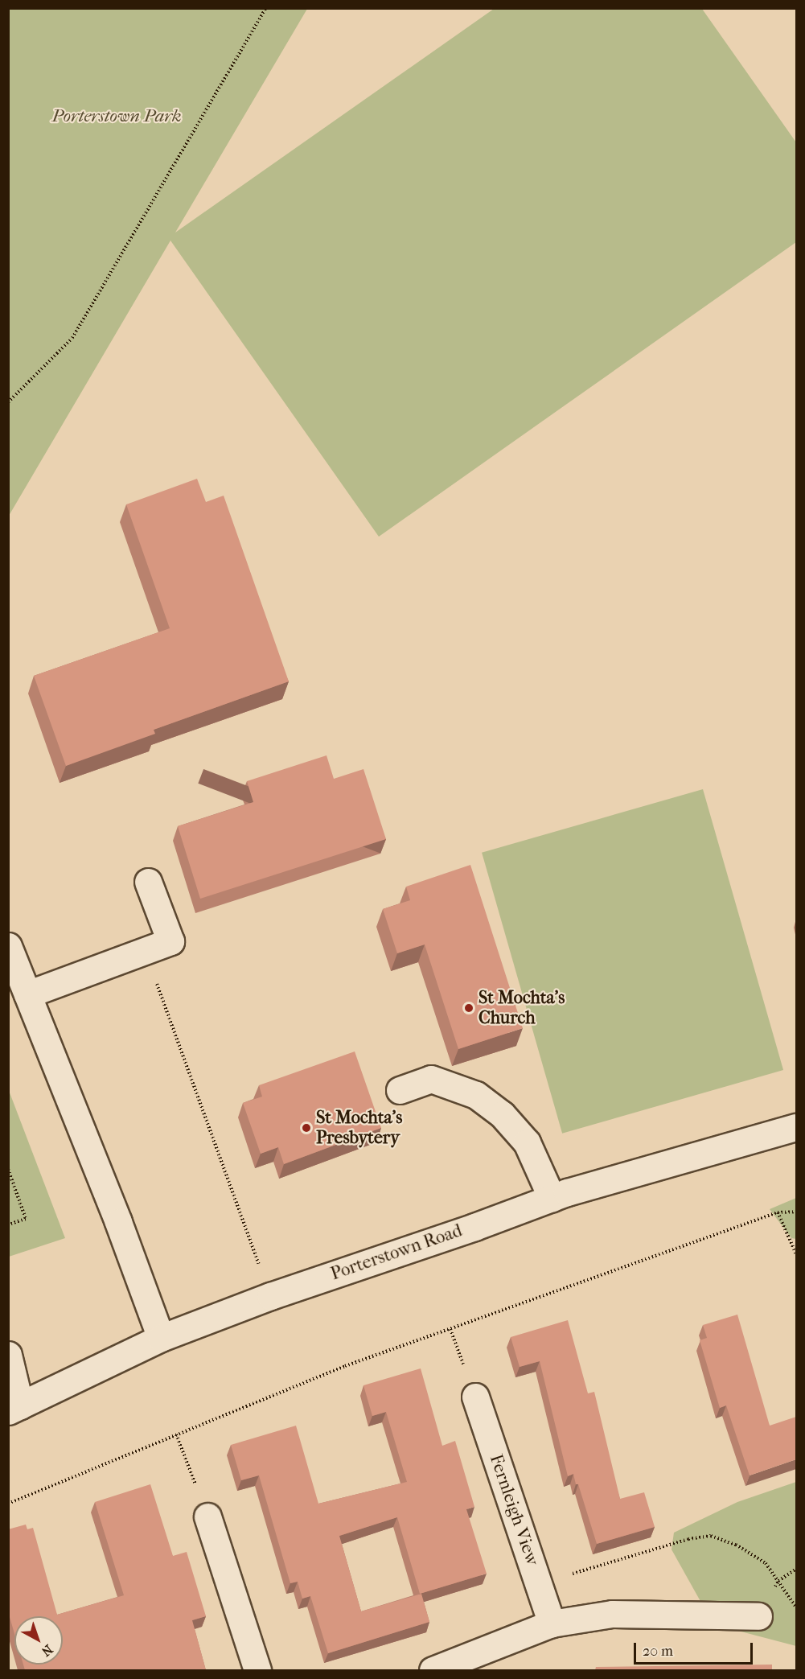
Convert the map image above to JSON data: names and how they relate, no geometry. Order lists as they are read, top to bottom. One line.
{"streets":{"street":["Porterstown Road","Fernleigh View"]},"parks":["Porterstown Park"],"places":["St Mochta's Church","St Mochta's Presbytery"],"scale_bar":"20 m","north":"bottom right"}
